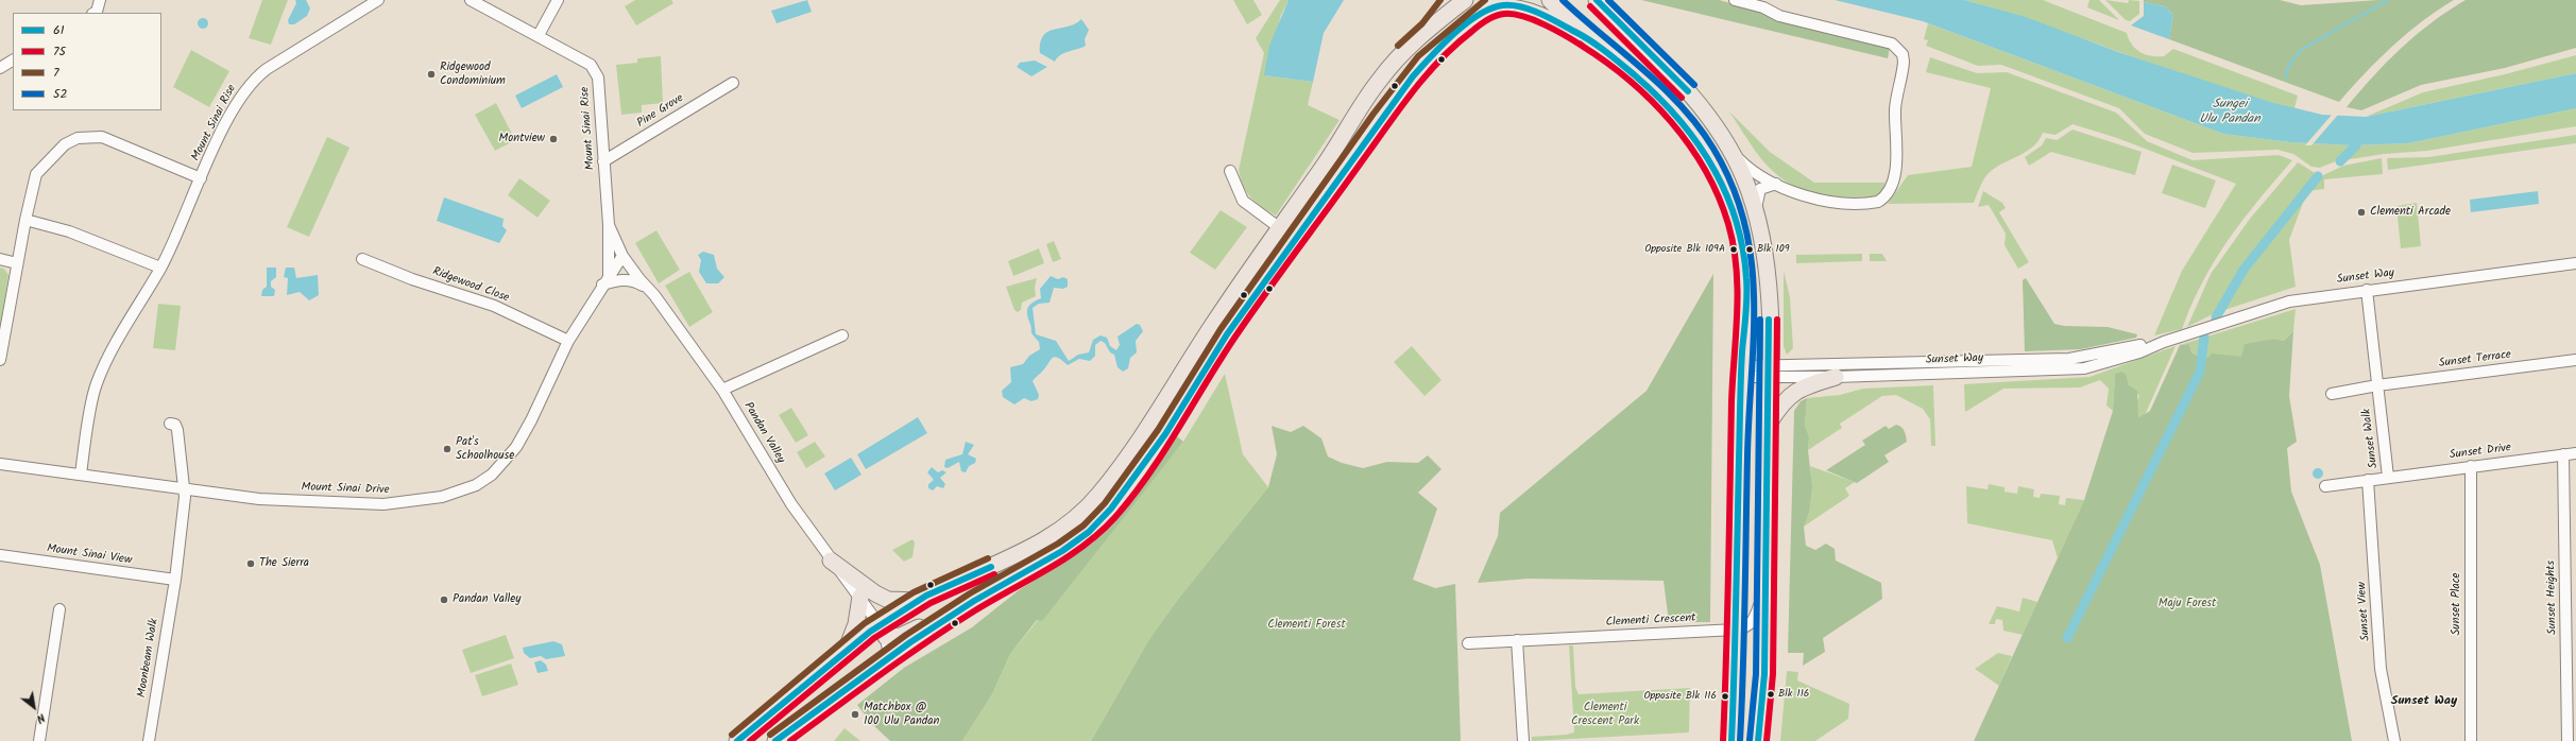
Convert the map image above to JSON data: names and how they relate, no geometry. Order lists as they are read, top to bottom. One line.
{"streets":{"street":["Pine Grove","Mount Sinai Rise","Sunset Way","Ridgewood Close","Sunset Terrace","Pandan Valley","Sunset Walk","Sunset Drive","Mount Sinai Drive","Mount Sinai View","Sunset Heights","Sunset Place","Sunset View","Clementi Crescent","Moonbeam Walk"]},"crossings":[["Pine Grove","Mount Sinai Rise"],["Mount Sinai Rise","Pandan Valley"],["Mount Sinai Rise","Mount Sinai Drive"],["Sunset Way","Sunset Walk"],["Ridgewood Close","Mount Sinai Drive"],["Sunset Terrace","Sunset Walk"],["Pandan Valley","Mount Sinai Drive"],["Sunset Walk","Sunset Drive"],["Sunset Walk","Sunset View"],["Sunset Drive","Sunset Heights"],["Sunset Drive","Sunset Place"],["Mount Sinai Drive","Moonbeam Walk"],["Mount Sinai View","Moonbeam Walk"]],"districts":["Sunset Way"],"water":["Sungei Ulu Pandan"],"parks":["Maju Forest","Clementi Forest","Clementi Crescent Park"],"places":["Ridgewood Condominium","Montview","Clementi Arcade","Opposite Blk 109A","Blk 109","Pat's Schoolhouse","The Sierra","Pandan Valley","Blk 116","Opposite Blk 116","Matchbox @ 100 Ulu Pandan"],"lines":["transit line 61","transit line 7","transit line 52","transit line 75"],"legend":["61","75","7","52"],"north":"bottom right"}
